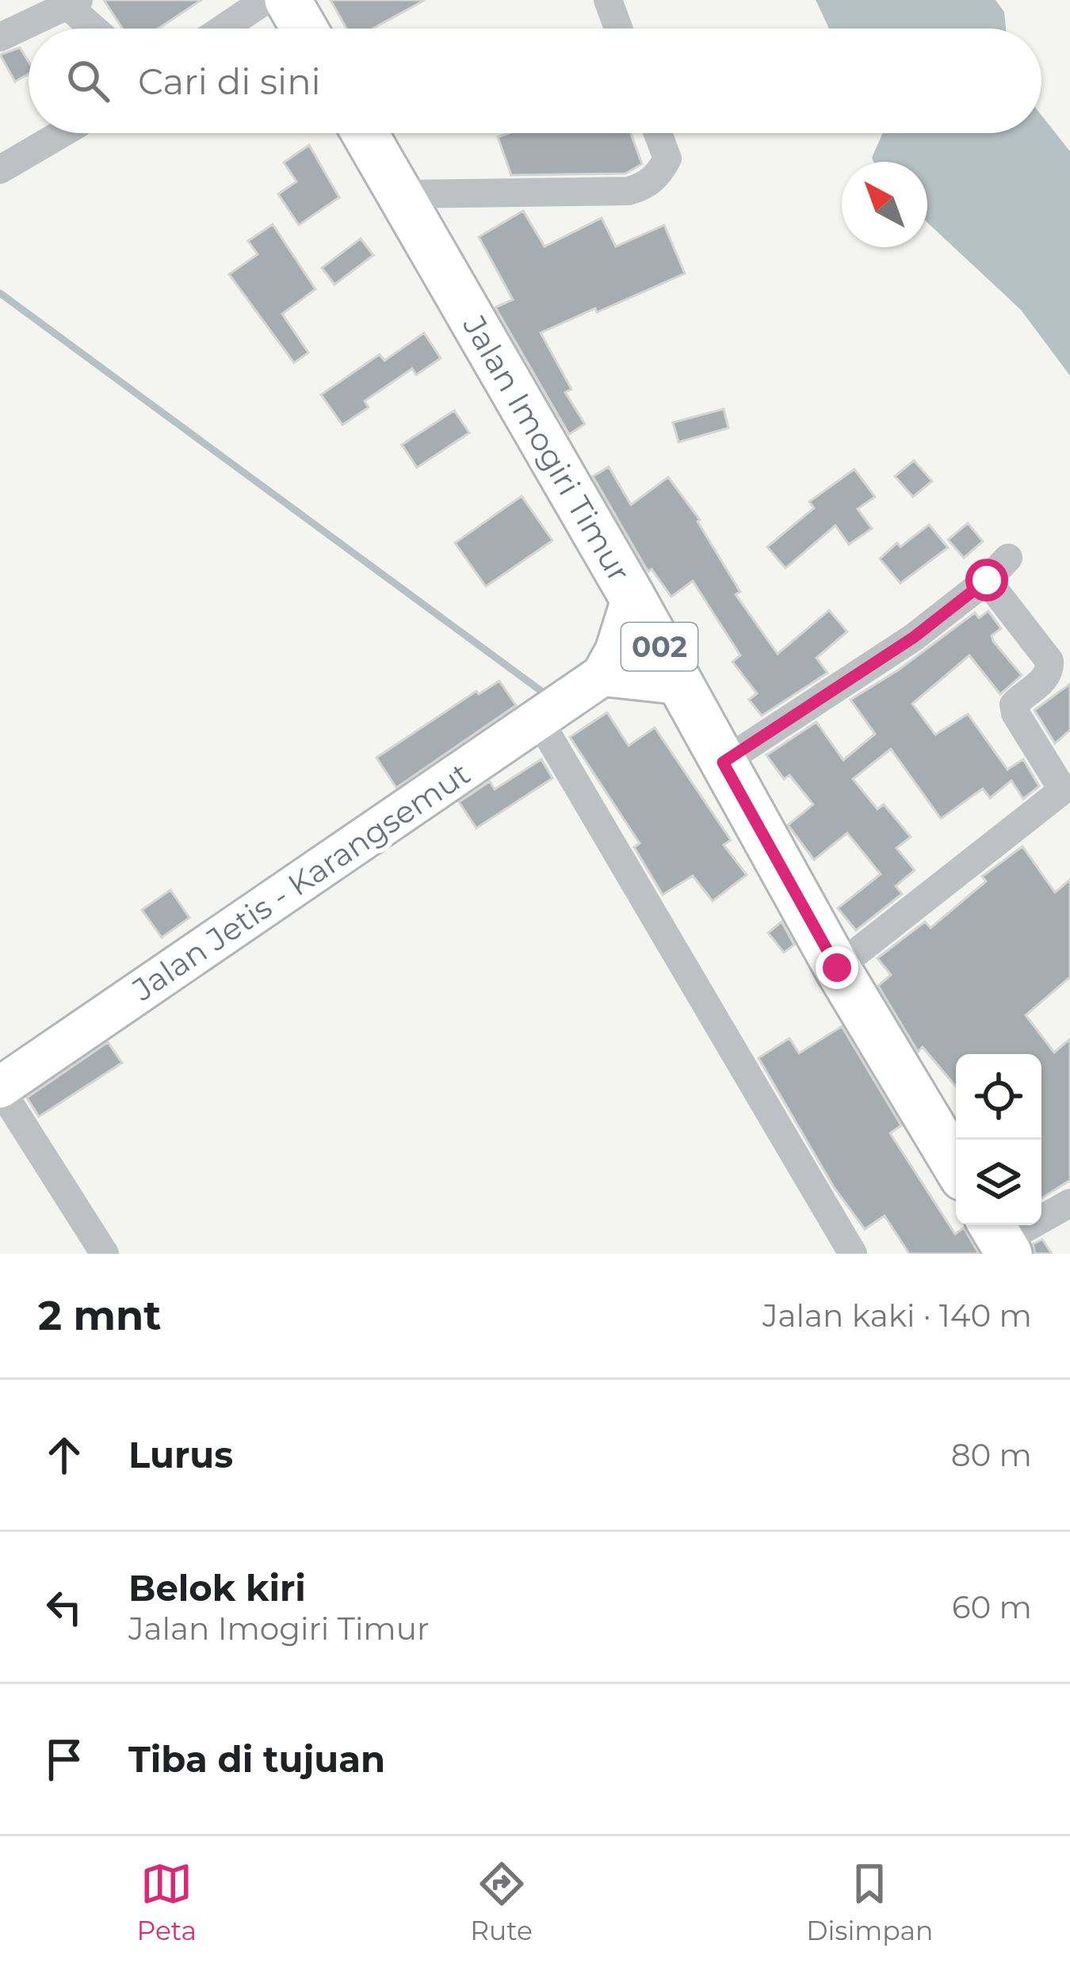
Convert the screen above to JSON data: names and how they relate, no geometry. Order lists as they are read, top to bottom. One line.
{"streets":{"main road":["Jalan Imogiri Timur","002","Jalan Jetis - Karangsemut"]},"north":"top left","page":{"search":"Cari di sini","heading":["2 mnt","Jalan kaki · 140 m"],"list":[["Lurus","80 m"],["Belok kiri","Jalan Imogiri Timur","60 m"],"Tiba di tujuan"],"nav":["Peta","Rute","Disimpan"]}}
